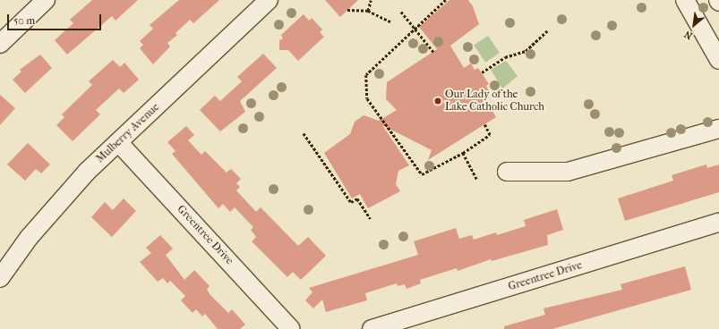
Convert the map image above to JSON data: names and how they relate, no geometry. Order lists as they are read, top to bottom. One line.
{"streets":{"street":["Mulberry Avenue","Greentree Drive"]},"crossings":[["Mulberry Avenue","Greentree Drive"]],"places":["Our Lady of the Lake Catholic Church"],"scale_bar":"50 m","north":"bottom left"}
